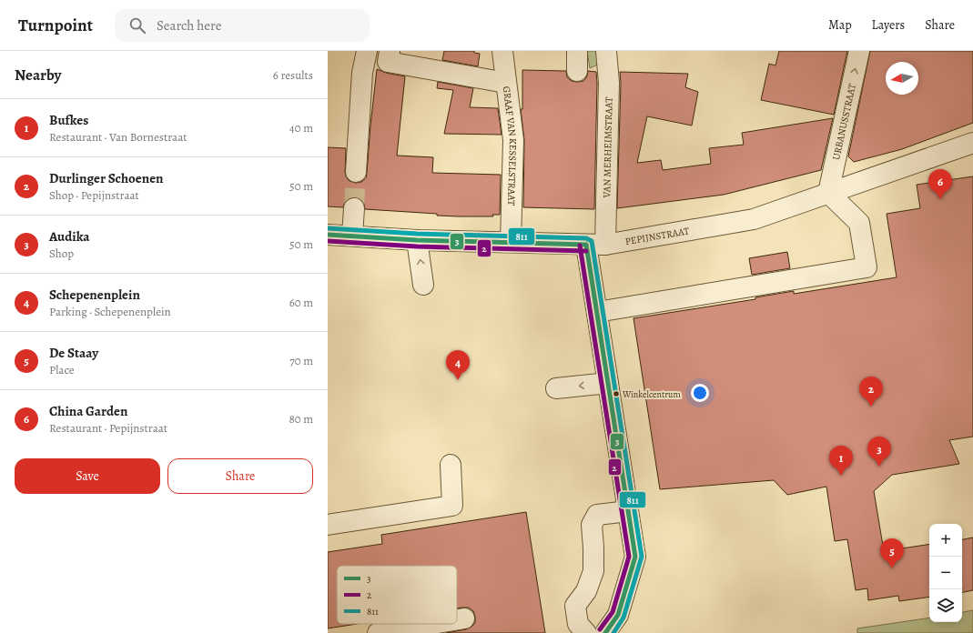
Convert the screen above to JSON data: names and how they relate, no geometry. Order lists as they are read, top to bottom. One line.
{"streets":{"street":["URBANUSSTRAAT","GRAAF VAN KESSELSTRAAT","VAN MERHEIMSTRAAT","PEPIJNSTRAAT"]},"crossings":[["URBANUSSTRAAT","PEPIJNSTRAAT"],["GRAAF VAN KESSELSTRAAT","PEPIJNSTRAAT"],["VAN MERHEIMSTRAAT","PEPIJNSTRAAT"]],"one_way":["URBANUSSTRAAT"],"places":["Winkelcentrum"],"lines":["transit line 811","transit line 3","transit line 2"],"legend":["3","2","811"],"north":"left","page":{"header":"Turnpoint","search":"Search here","nav":["Map","Layers","Share"],"heading":["Nearby","6 results"],"list":[{"mark":"1","name":"Bufkes","note":"Restaurant · Van Bornestraat","value":"40 m"},{"mark":"2","name":"Durlinger Schoenen","note":"Shop · Pepijnstraat","value":"50 m"},{"mark":"3","name":"Audika","note":"Shop","value":"50 m"},{"mark":"4","name":"Schepenenplein","note":"Parking · Schepenenplein","value":"60 m"},{"mark":"5","name":"De Staay","note":"Place","value":"70 m"},{"mark":"6","name":"China Garden","note":"Restaurant · Pepijnstraat","value":"80 m"}],"pins":["6","4","2","3","1","5"],"buttons":["Save","Share"],"map_buttons":["+","−"]}}
